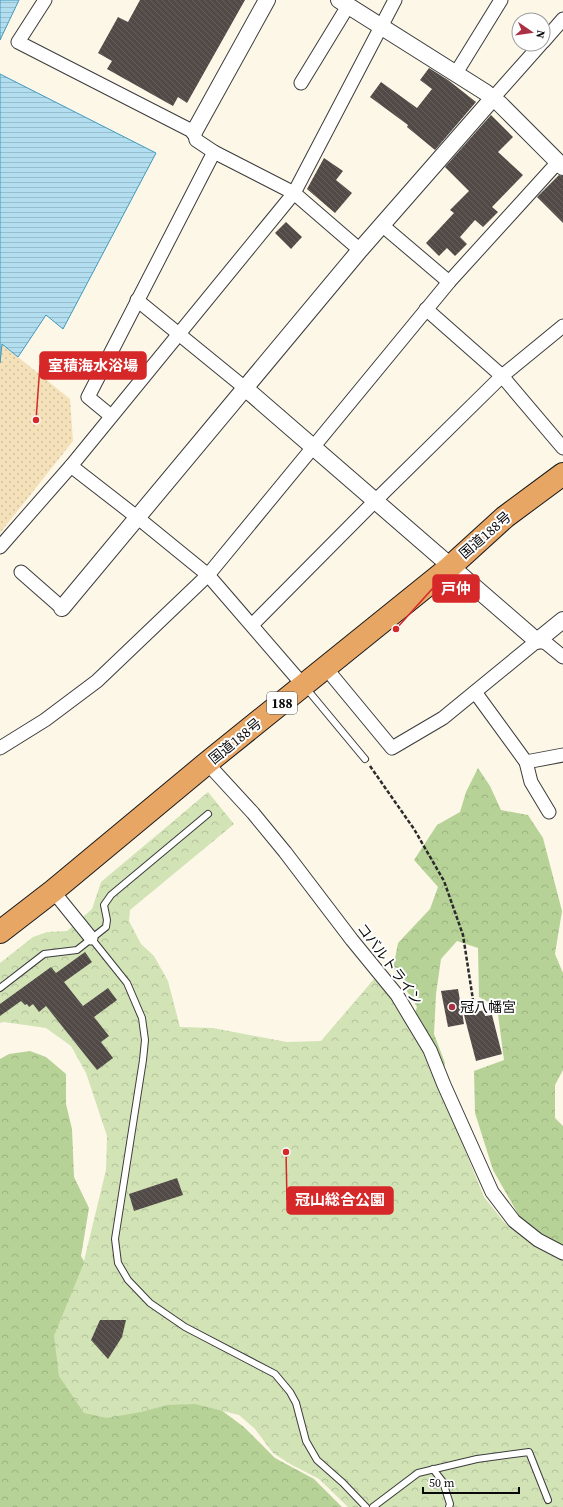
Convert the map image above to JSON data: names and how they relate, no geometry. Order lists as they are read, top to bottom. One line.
{"streets":{"highway":["国道188号","188"],"street":["コバルトライン"]},"crossings":[["国道188号","コバルトライン"]],"places":["室積海水浴場","戸仲","冠八幡宮","冠山総合公園"],"scale_bar":"50 m","north":"right"}
